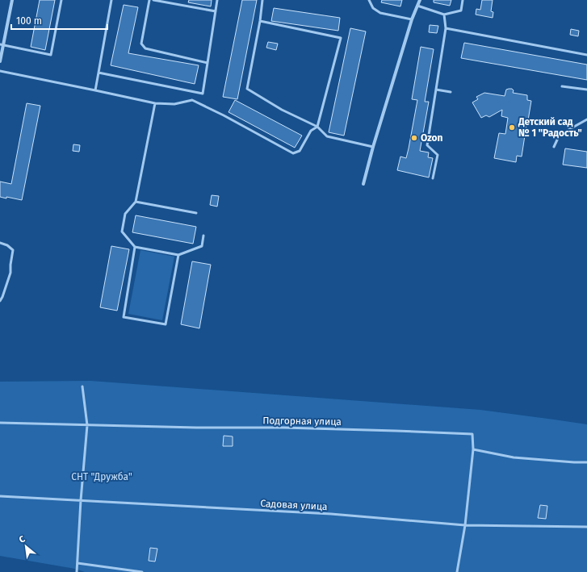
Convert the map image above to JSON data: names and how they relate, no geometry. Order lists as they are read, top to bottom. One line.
{"streets":{"lane":["Подгорная улица","Садовая улица"]},"parks":["СНТ \"Дружба\""],"places":["Детский сад № 1 \"Радость\"","Ozon"],"scale_bar":"100 m","north":"top left"}
